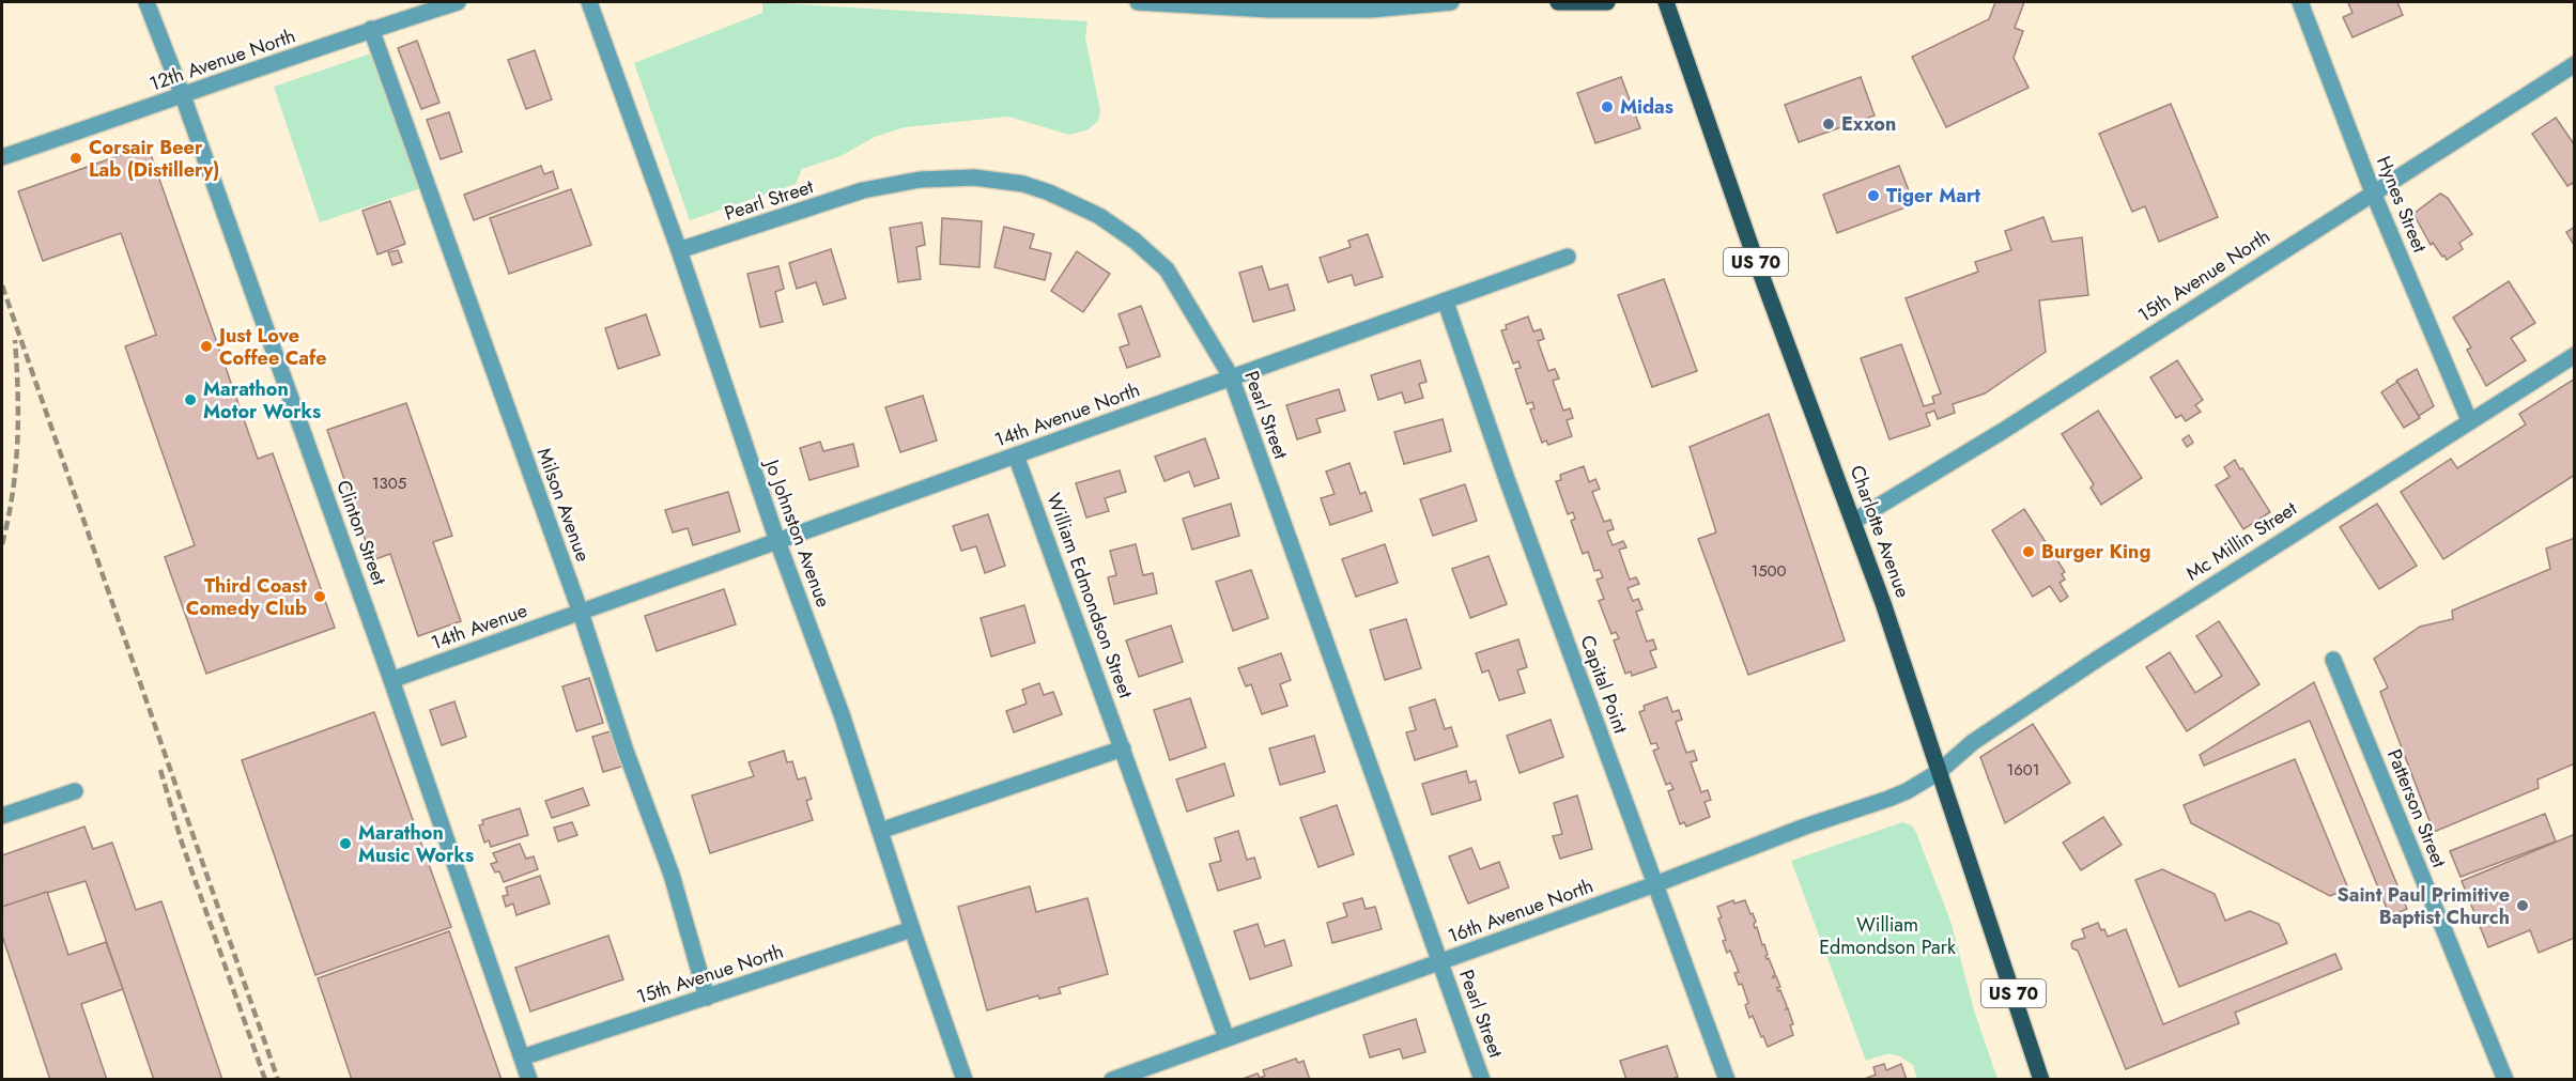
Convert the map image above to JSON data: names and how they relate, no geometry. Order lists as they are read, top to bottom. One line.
{"streets":{"main road":["US 70","Charlotte Avenue"],"street":["12th Avenue North","Pearl Street","Hynes Street","15th Avenue North","14th Avenue North","Milson Avenue","Clinton Street","Jo Johnston Avenue","Mc Millin Street","William Edmondson Street","14th Avenue","Capital Point","Patterson Street","16th Avenue North"]},"crossings":[["12th Avenue North","Milson Avenue"],["12th Avenue North","Clinton Street"],["Pearl Street","14th Avenue North"],["Pearl Street","Jo Johnston Avenue"],["Pearl Street","16th Avenue North"],["Hynes Street","15th Avenue North"],["Hynes Street","Mc Millin Street"],["15th Avenue North","Milson Avenue"],["15th Avenue North","Charlotte Avenue"],["15th Avenue North","Clinton Street"],["15th Avenue North","Jo Johnston Avenue"],["14th Avenue North","Milson Avenue"],["14th Avenue North","Jo Johnston Avenue"],["14th Avenue North","William Edmondson Street"],["14th Avenue North","14th Avenue"],["14th Avenue North","Capital Point"],["Milson Avenue","14th Avenue"],["Charlotte Avenue","Mc Millin Street"],["Charlotte Avenue","16th Avenue North"],["Clinton Street","14th Avenue"],["Mc Millin Street","16th Avenue North"],["William Edmondson Street","16th Avenue North"],["Capital Point","16th Avenue North"]],"parks":["William Edmondson Park"],"places":["Midas","Exxon","Corsair Beer Lab (Distillery)","Tiger Mart","Just Love Coffee Cafe","Marathon Motor Works","Burger King","Third Coast Comedy Club","Marathon Music Works","Saint Paul Primitive Baptist Church"],"house_numbers":["1305","1500","1601"]}
